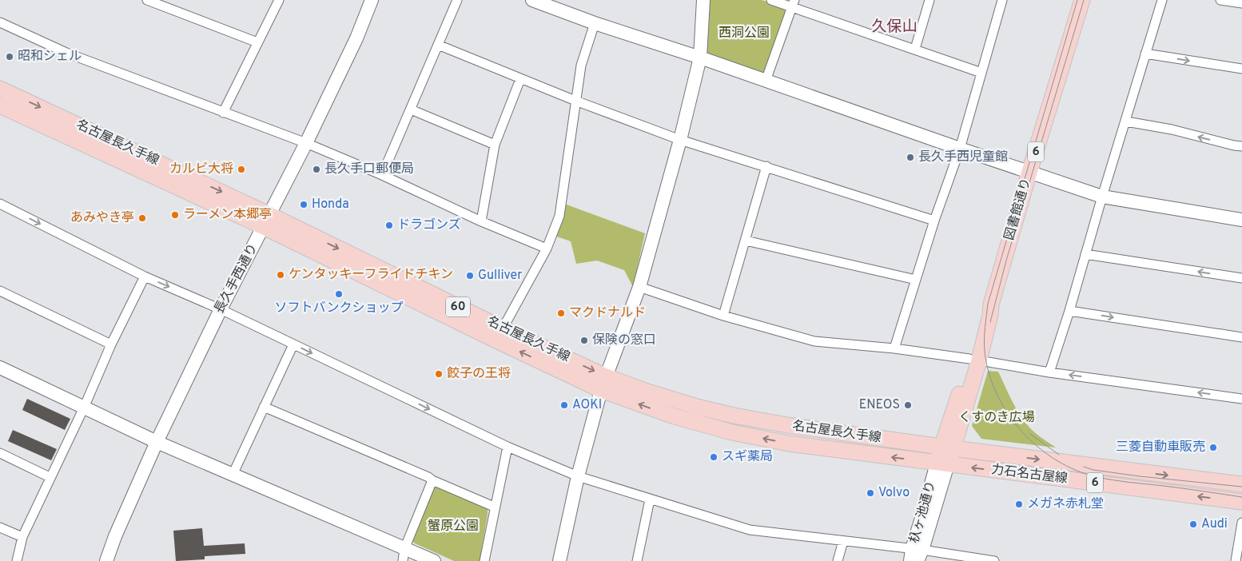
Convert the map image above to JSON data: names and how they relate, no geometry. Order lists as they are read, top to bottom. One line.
{"streets":{"main road":["名古屋長久手線","6","図書館通り","60","力石名古屋線"],"street":["長久手西通り","杁ヶ池通り"]},"crossings":[["名古屋長久手線","図書館通り"],["名古屋長久手線","長久手西通り"],["名古屋長久手線","力石名古屋線"],["名古屋長久手線","杁ヶ池通り"],["図書館通り","力石名古屋線"],["図書館通り","杁ヶ池通り"],["力石名古屋線","杁ヶ池通り"]],"districts":["久保山"],"parks":["西洞公園","くすのき広場","蟹原公園"],"places":["昭和シェル","長久手西児童館","カルビ大将","長久手口郵便局","Honda","ラーメン本郷亭","あみやき亭","ドラゴンズ","ケンタッキーフライドチキン","Gulliver","ソフトバンクショップ","マクドナルド","保険の窓口","餃子の王将","AOKI","ENEOS","三菱自動車販売","スギ薬局","Volvo","メガネ赤札堂","Audi"]}
